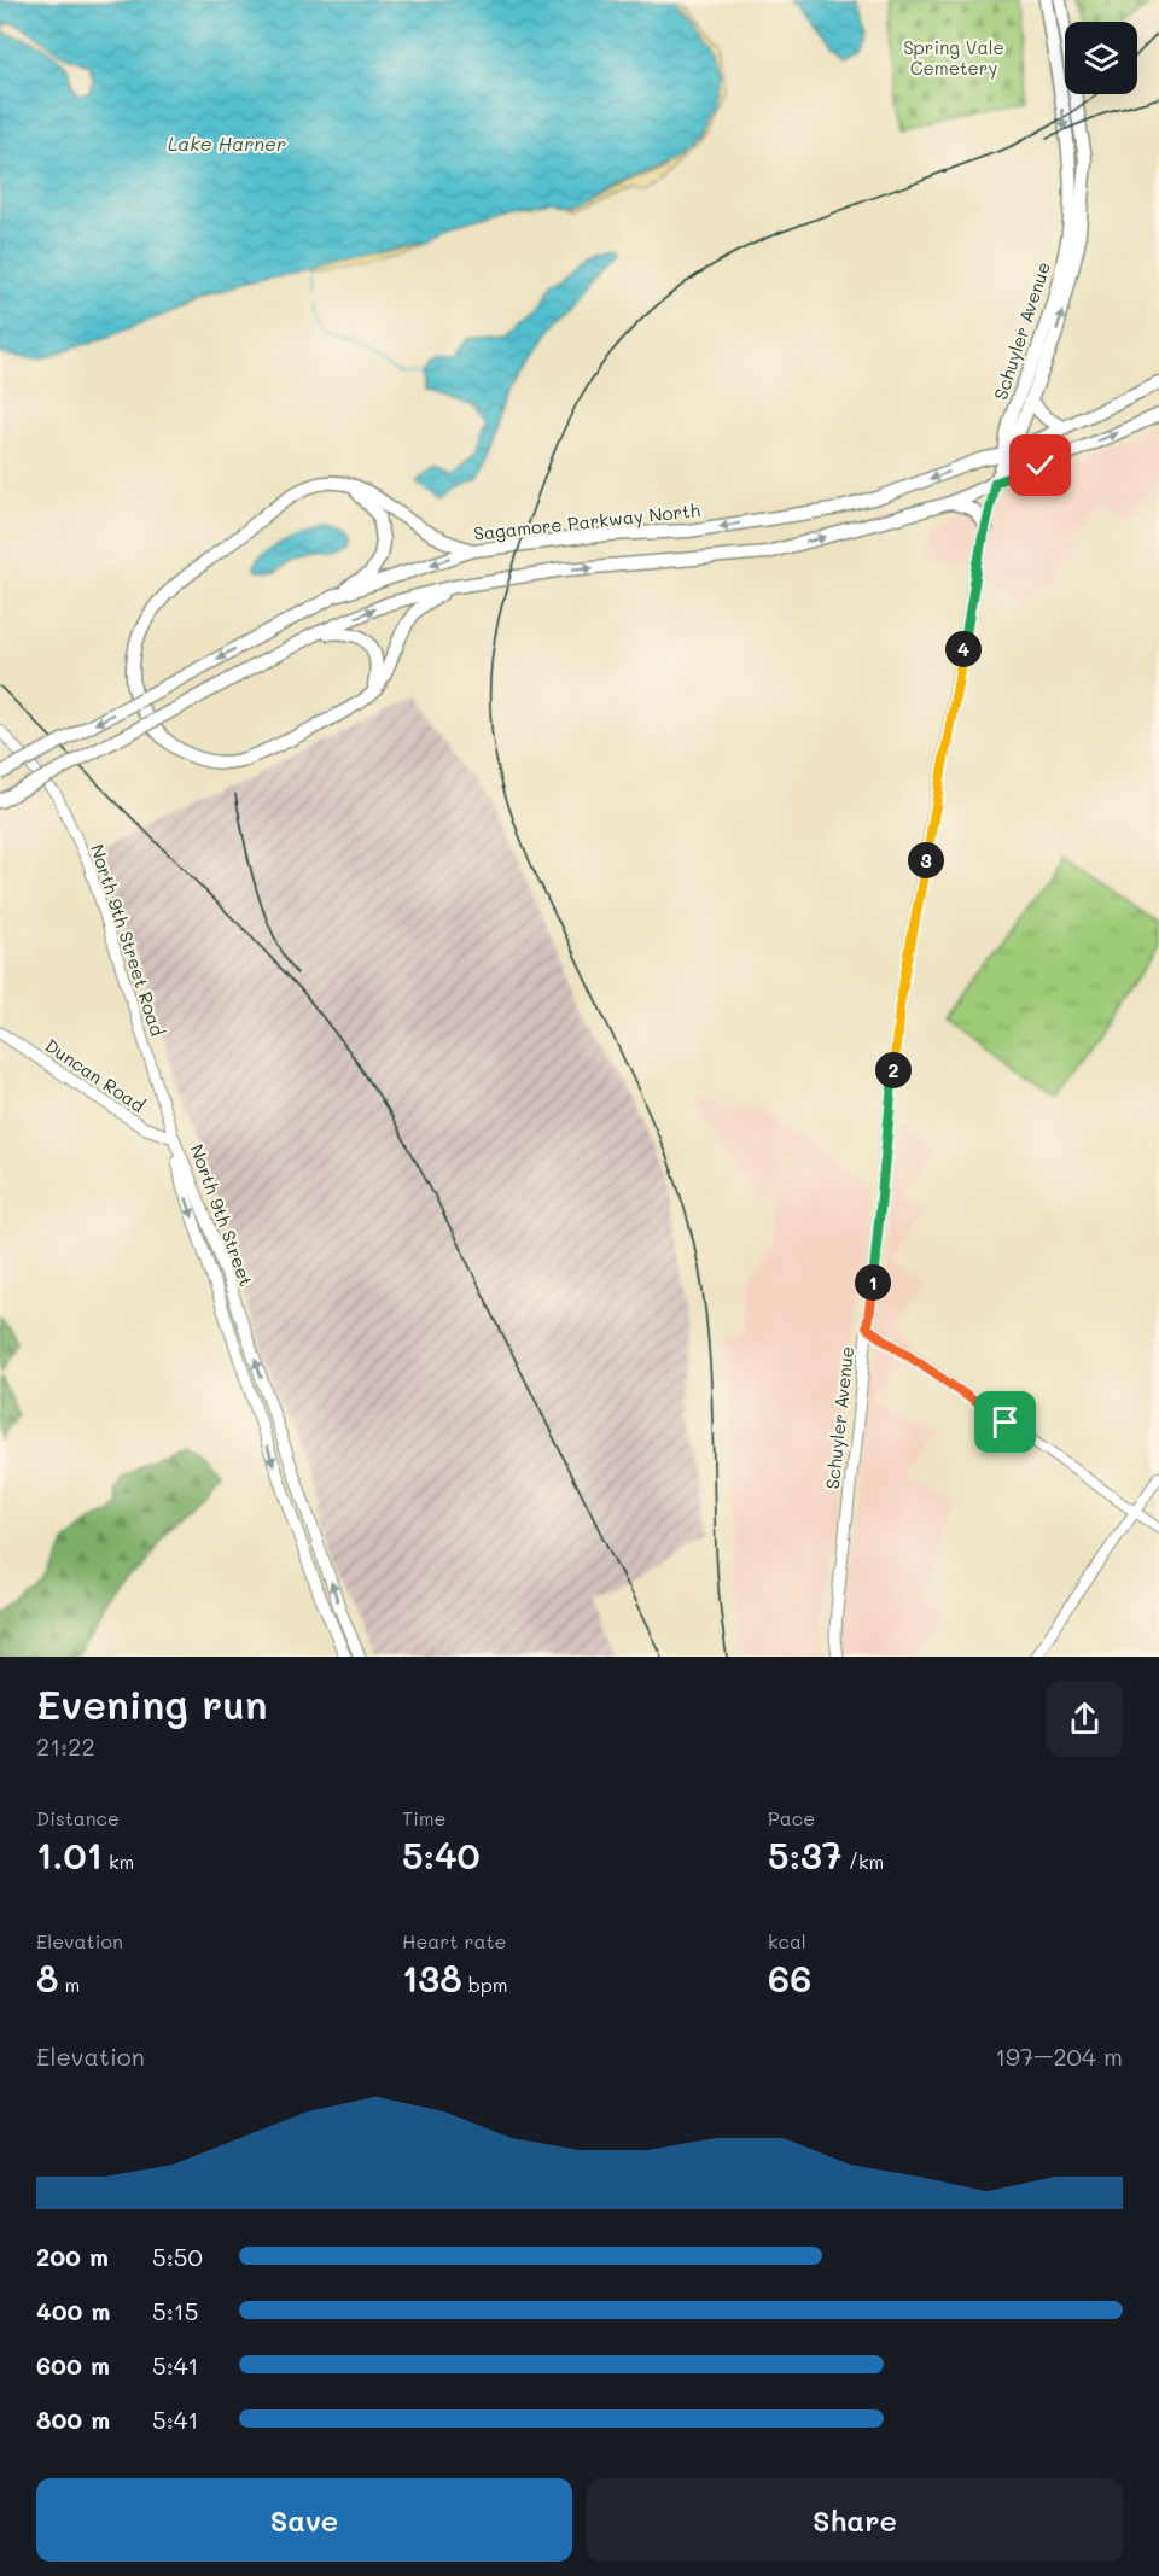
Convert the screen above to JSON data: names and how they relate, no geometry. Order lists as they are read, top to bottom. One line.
{"streets":{"main road":["Schuyler Avenue","Sagamore Parkway North","Duncan Road","North 9th Street"],"street":["North 9th Street Road"]},"crossings":[["Schuyler Avenue","Sagamore Parkway North"],["North 9th Street Road","Duncan Road"],["North 9th Street Road","North 9th Street"],["Duncan Road","North 9th Street"]],"water":["Lake Harner"],"parks":["Spring Vale Cemetery"],"page":{"pins":["4","3","2","1"],"heading":["Evening run","21:22"],"stats":[["Distance","1.01 km"],["Time","5:40"],["Pace","5:37 /km"],["Elevation","8 m"],["Heart rate","138 bpm"],["kcal","66"]],"chart":["Elevation","197–204 m"],"list":[{"name":"200 m","note":"5:50"},{"name":"400 m","note":"5:15"},{"name":"600 m","note":"5:41"},{"name":"800 m","note":"5:41"}],"buttons":["Save","Share"]}}
